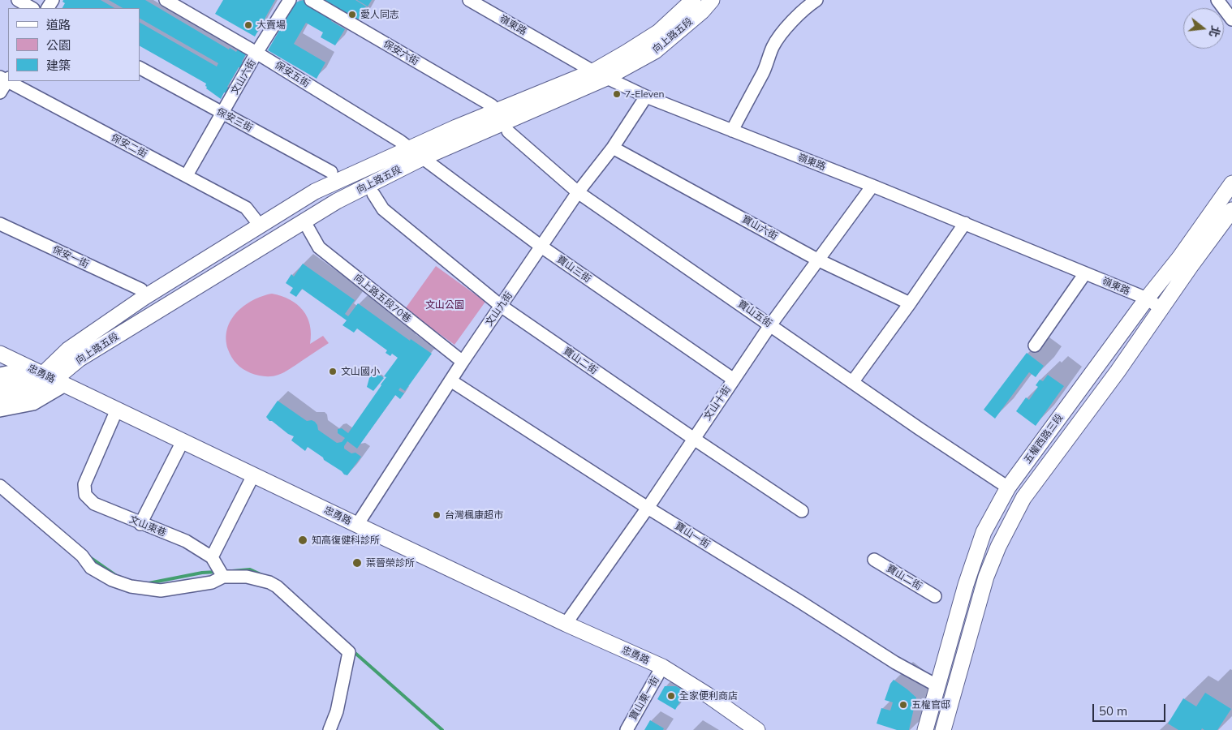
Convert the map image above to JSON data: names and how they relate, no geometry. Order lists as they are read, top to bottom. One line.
{"streets":{"main road":["向上路五段","忠勇路","五權西路三段"],"street":["嶺東路","保安六街","保安五街","文山六街","保安三街","保安二街","寶山六街","保安一街","寶山三街","向上路五段70巷","文山九街","寶山五街","寶山二街","文山十街","文山東巷","寶山一街","寶山東一街"]},"crossings":[["嶺東路","向上路五段"],["嶺東路","文山九街"],["嶺東路","文山十街"],["嶺東路","五權西路三段"],["向上路五段","保安五街"],["向上路五段","寶山三街"],["向上路五段","忠勇路"],["保安五街","文山六街"],["保安五街","寶山三街"],["文山六街","保安三街"],["文山六街","保安二街"],["寶山六街","文山九街"],["寶山六街","文山十街"],["寶山三街","文山九街"],["寶山三街","文山十街"],["向上路五段70巷","文山九街"],["文山九街","寶山五街"],["文山九街","寶山二街"],["文山九街","忠勇路"],["文山九街","寶山一街"],["寶山五街","文山十街"],["寶山五街","五權西路三段"],["寶山二街","文山十街"],["忠勇路","文山十街"],["忠勇路","文山東巷"],["忠勇路","寶山東一街"],["文山十街","寶山一街"],["五權西路三段","寶山一街"]],"parks":["文山公園"],"places":["愛人同志","大賣場","7-Eleven","文山國小","台灣楓康超市","知高復健科診所","葉晉榮診所","全家便利商店","五權官邸"],"legend":["道路","公園","建築"],"scale_bar":"50 m","north":"right"}
